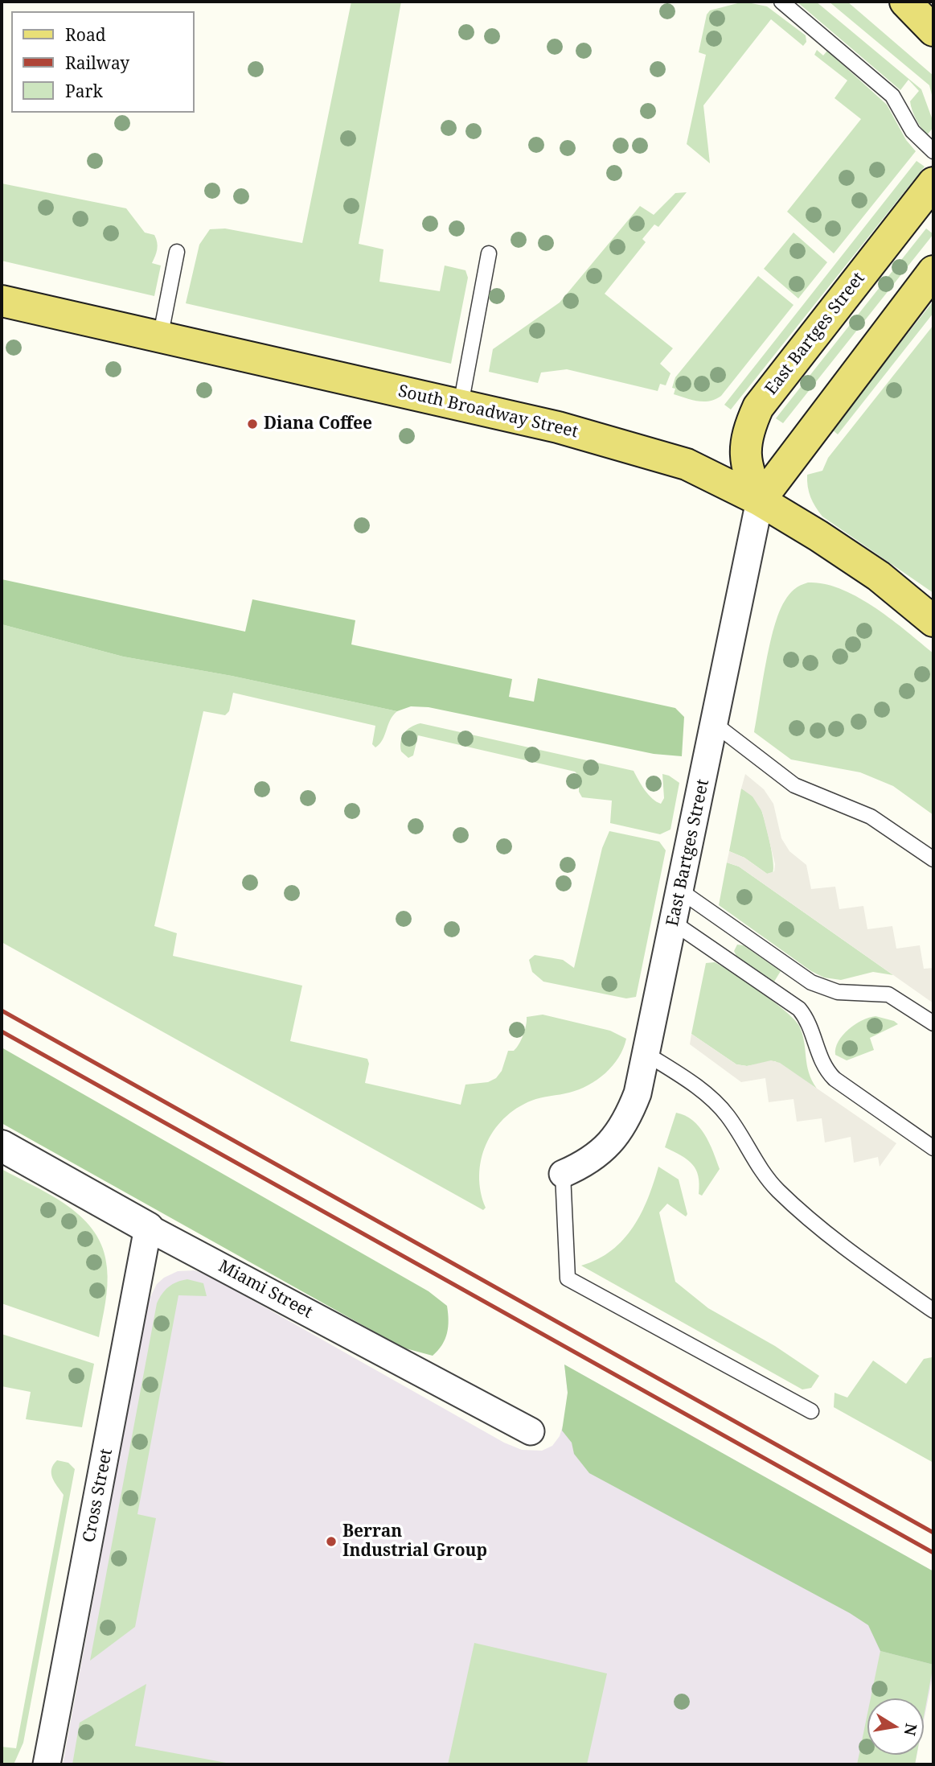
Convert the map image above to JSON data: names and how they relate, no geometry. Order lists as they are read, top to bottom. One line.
{"streets":{"main road":["East Bartges Street","South Broadway Street"],"street":["Miami Street","Cross Street"]},"crossings":[["East Bartges Street","South Broadway Street"],["Miami Street","Cross Street"]],"places":["Diana Coffee","Berran Industrial Group"],"legend":["Road","Railway","Park"],"north":"right"}
